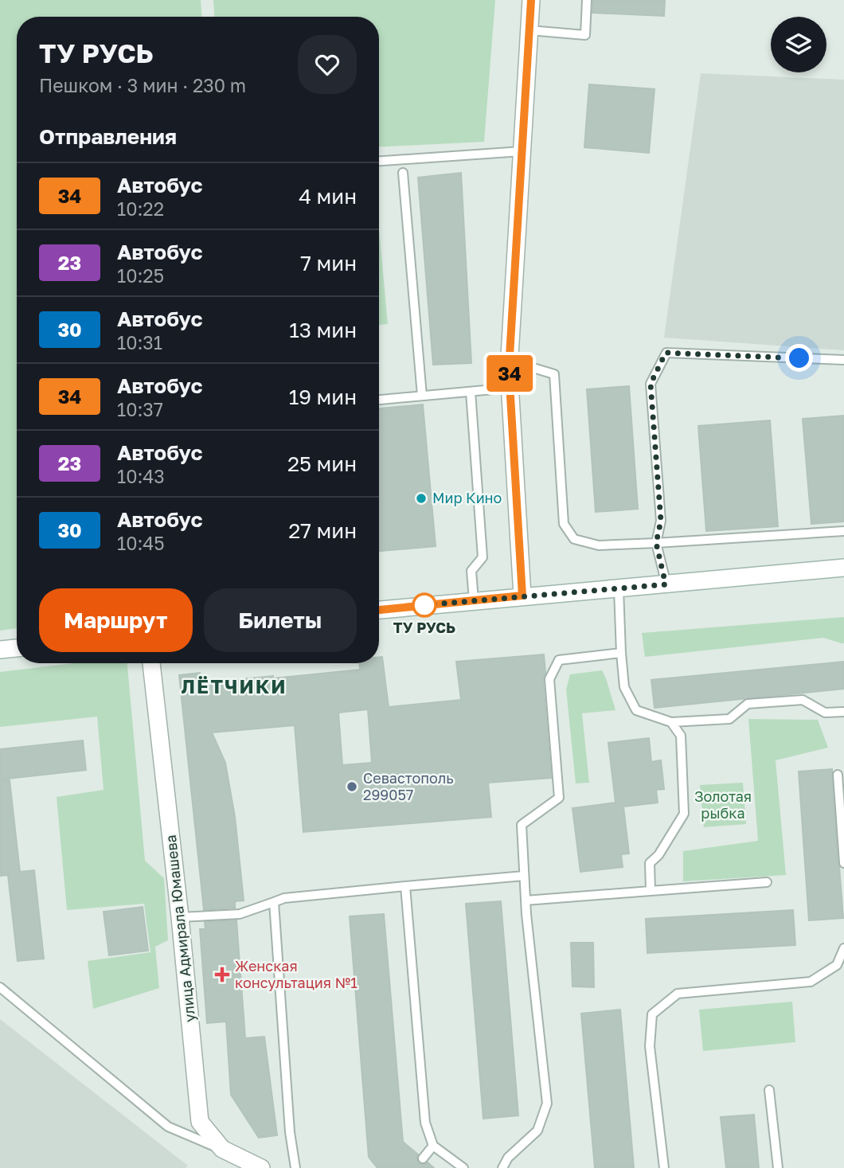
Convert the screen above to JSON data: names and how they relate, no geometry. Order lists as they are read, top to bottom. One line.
{"streets":{"street":["улица Адмирала Юмашева"]},"districts":["ЛЁТЧИКИ"],"parks":["Золотая рыбка"],"places":{"other":["Мир Кино","ТУ РУСЬ","Севастополь 299057"],"health":["Женская консультация №1"]},"lines":["bus line 34"],"page":{"on_map":"34","heading":[["ТУ РУСЬ","Пешком · 3 мин · 230 m"],"Отправления"],"list":[{"mark":"34","name":"Автобус","note":"10:22","value":"4 мин"},{"mark":"23","name":"Автобус","note":"10:25","value":"7 мин"},{"mark":"30","name":"Автобус","note":"10:31","value":"13 мин"},{"mark":"34","name":"Автобус","note":"10:37","value":"19 мин"},{"mark":"23","name":"Автобус","note":"10:43","value":"25 мин"},{"mark":"30","name":"Автобус","note":"10:45","value":"27 мин"}],"buttons":["Маршрут","Билеты"]}}
